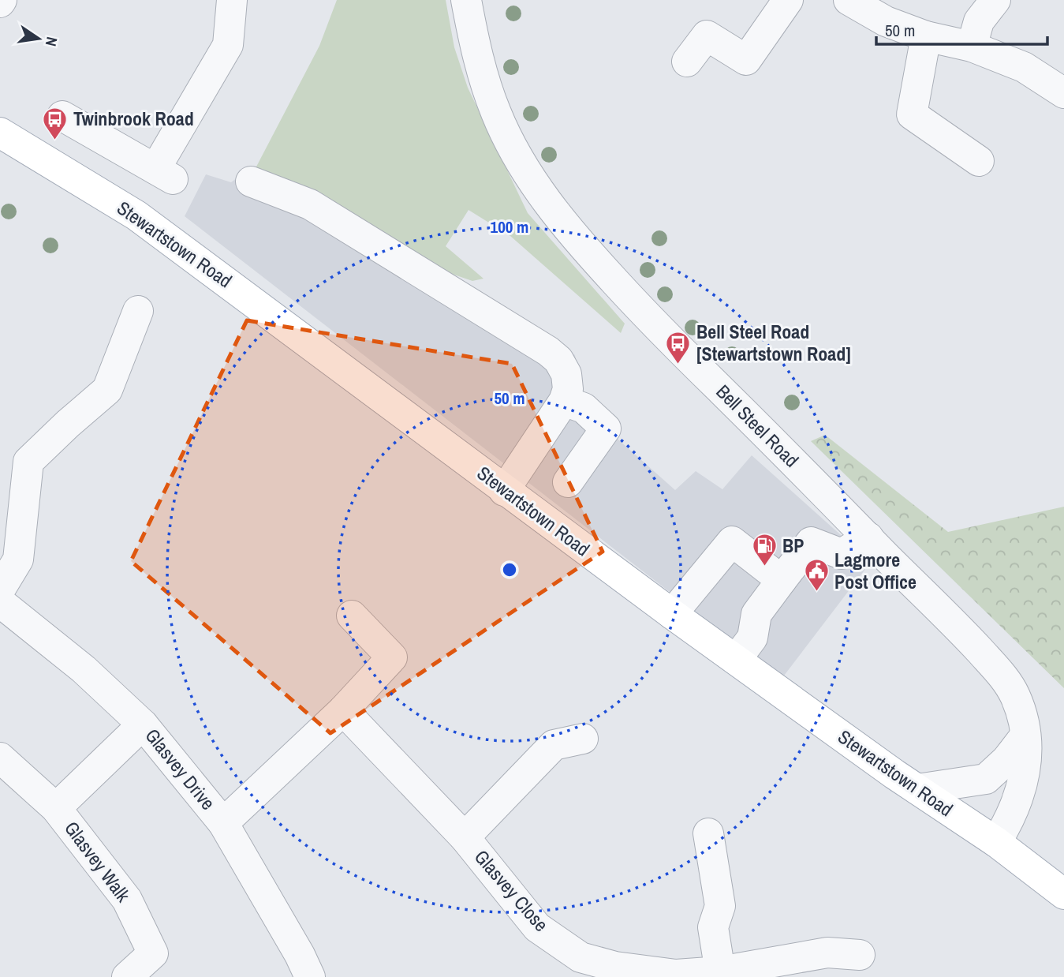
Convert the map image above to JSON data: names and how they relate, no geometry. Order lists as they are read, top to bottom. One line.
{"streets":{"main road":["Stewartstown Road"],"street":["Bell Steel Road","Glasvey Drive","Glasvey Walk","Glasvey Close"]},"crossings":[["Stewartstown Road","Bell Steel Road"]],"places":{"bus stop":["Twinbrook Road","Bell Steel Road [Stewartstown Road]"],"fuel station":["BP"],"public building":["Lagmore Post Office"]},"scale_bar":"50 m","north":"right","rings":["100 m","50 m"]}
